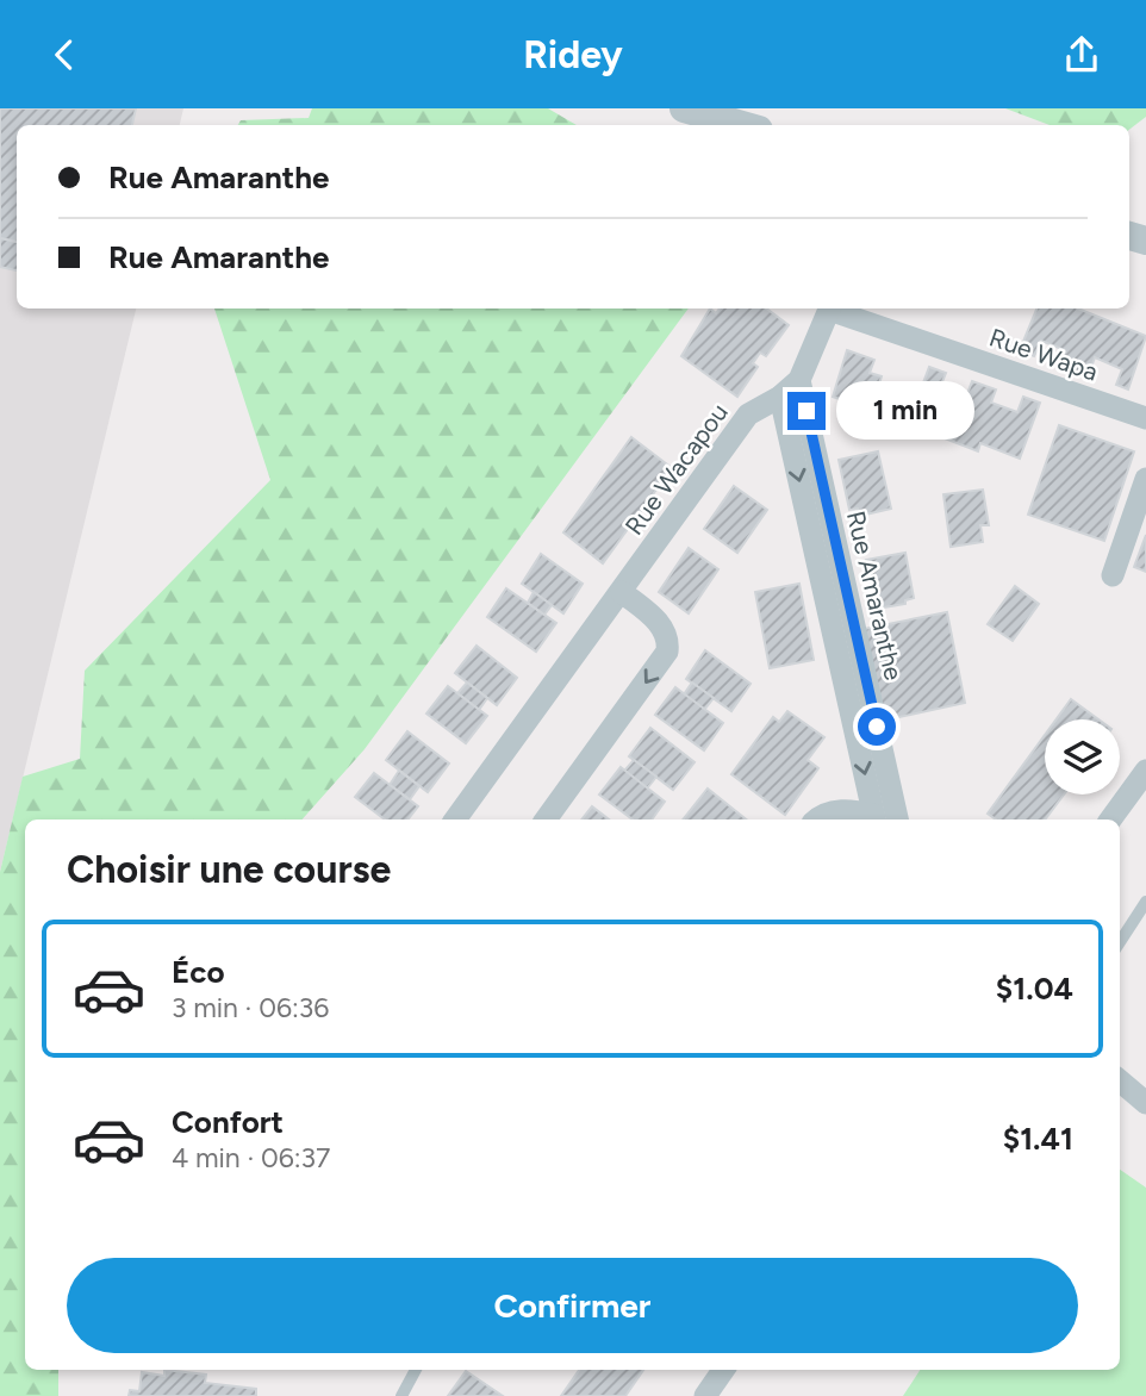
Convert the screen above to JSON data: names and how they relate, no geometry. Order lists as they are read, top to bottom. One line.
{"streets":{"street":["Rue Wapa","Rue Wacapou","Rue Amaranthe"]},"crossings":[["Rue Wacapou","Rue Amaranthe"]],"page":{"header":"Ridey","banner":["Rue Amaranthe","Rue Amaranthe"],"bubble":"1 min","heading":"Choisir une course","list":[{"name":"Éco","note":"3 min · 06:36","value":"$1.04"},{"name":"Confort","note":"4 min · 06:37","value":"$1.41"}],"buttons":"Confirmer"}}
